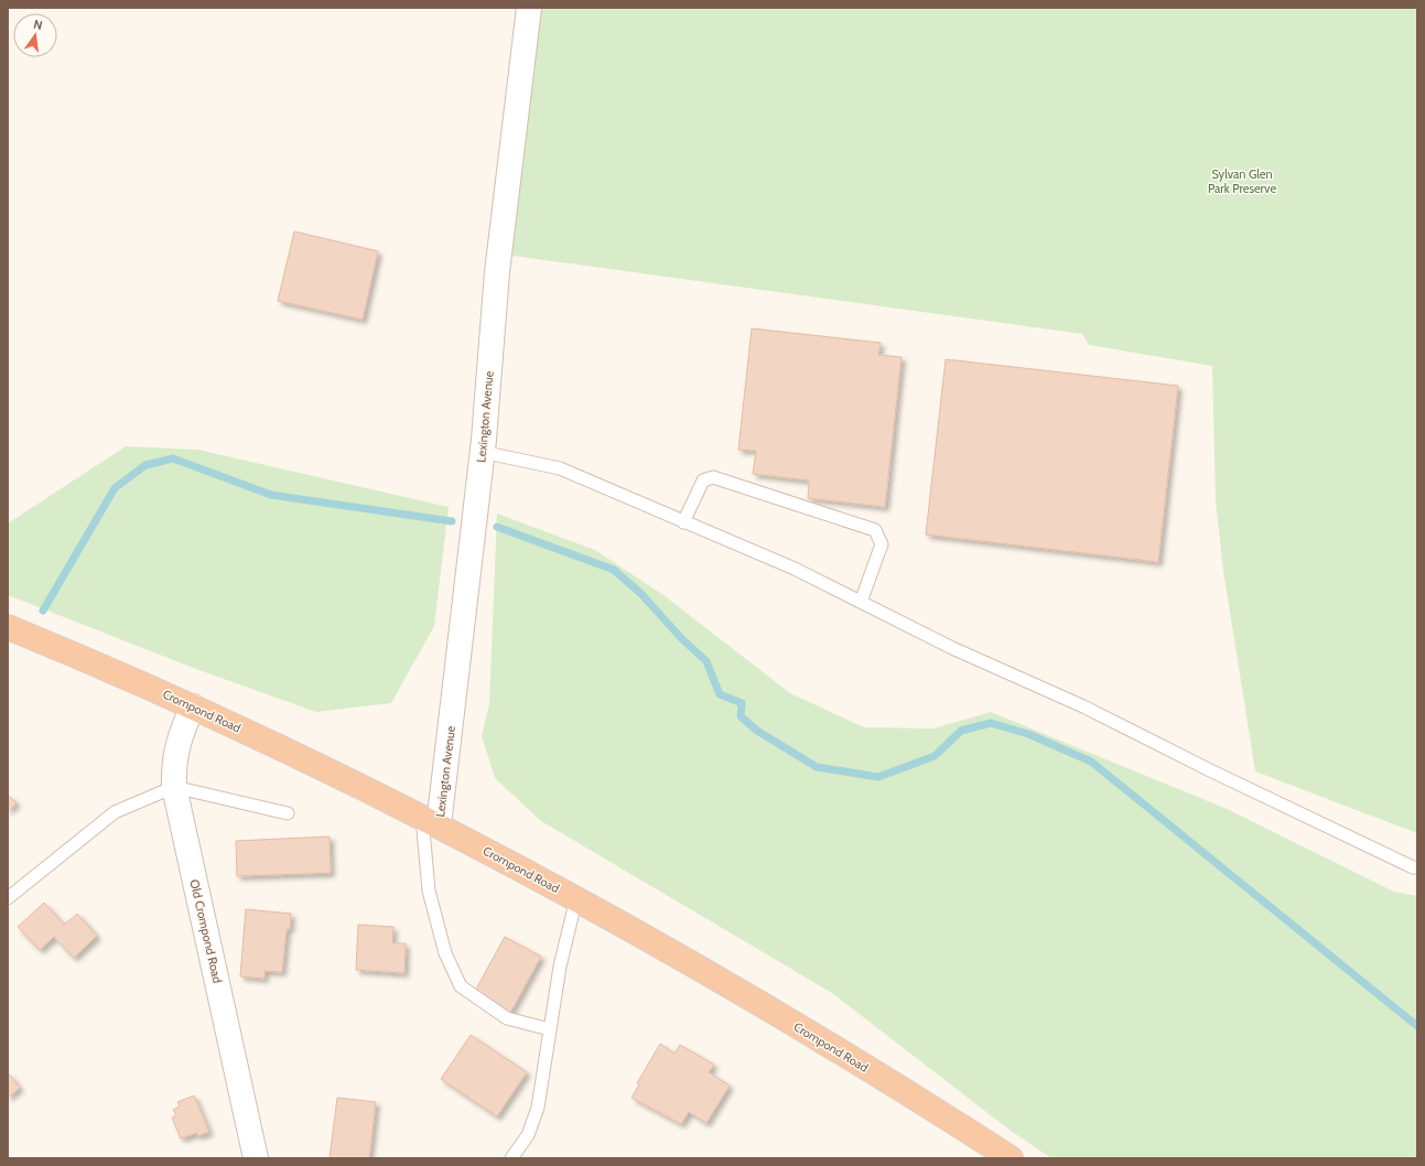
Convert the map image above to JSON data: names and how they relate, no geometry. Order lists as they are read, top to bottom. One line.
{"streets":{"highway":["Crompond Road"],"street":["Lexington Avenue","Old Crompond Road"]},"crossings":[["Lexington Avenue","Crompond Road"],["Crompond Road","Old Crompond Road"]],"parks":["Sylvan Glen Park Preserve"],"north":"top"}
